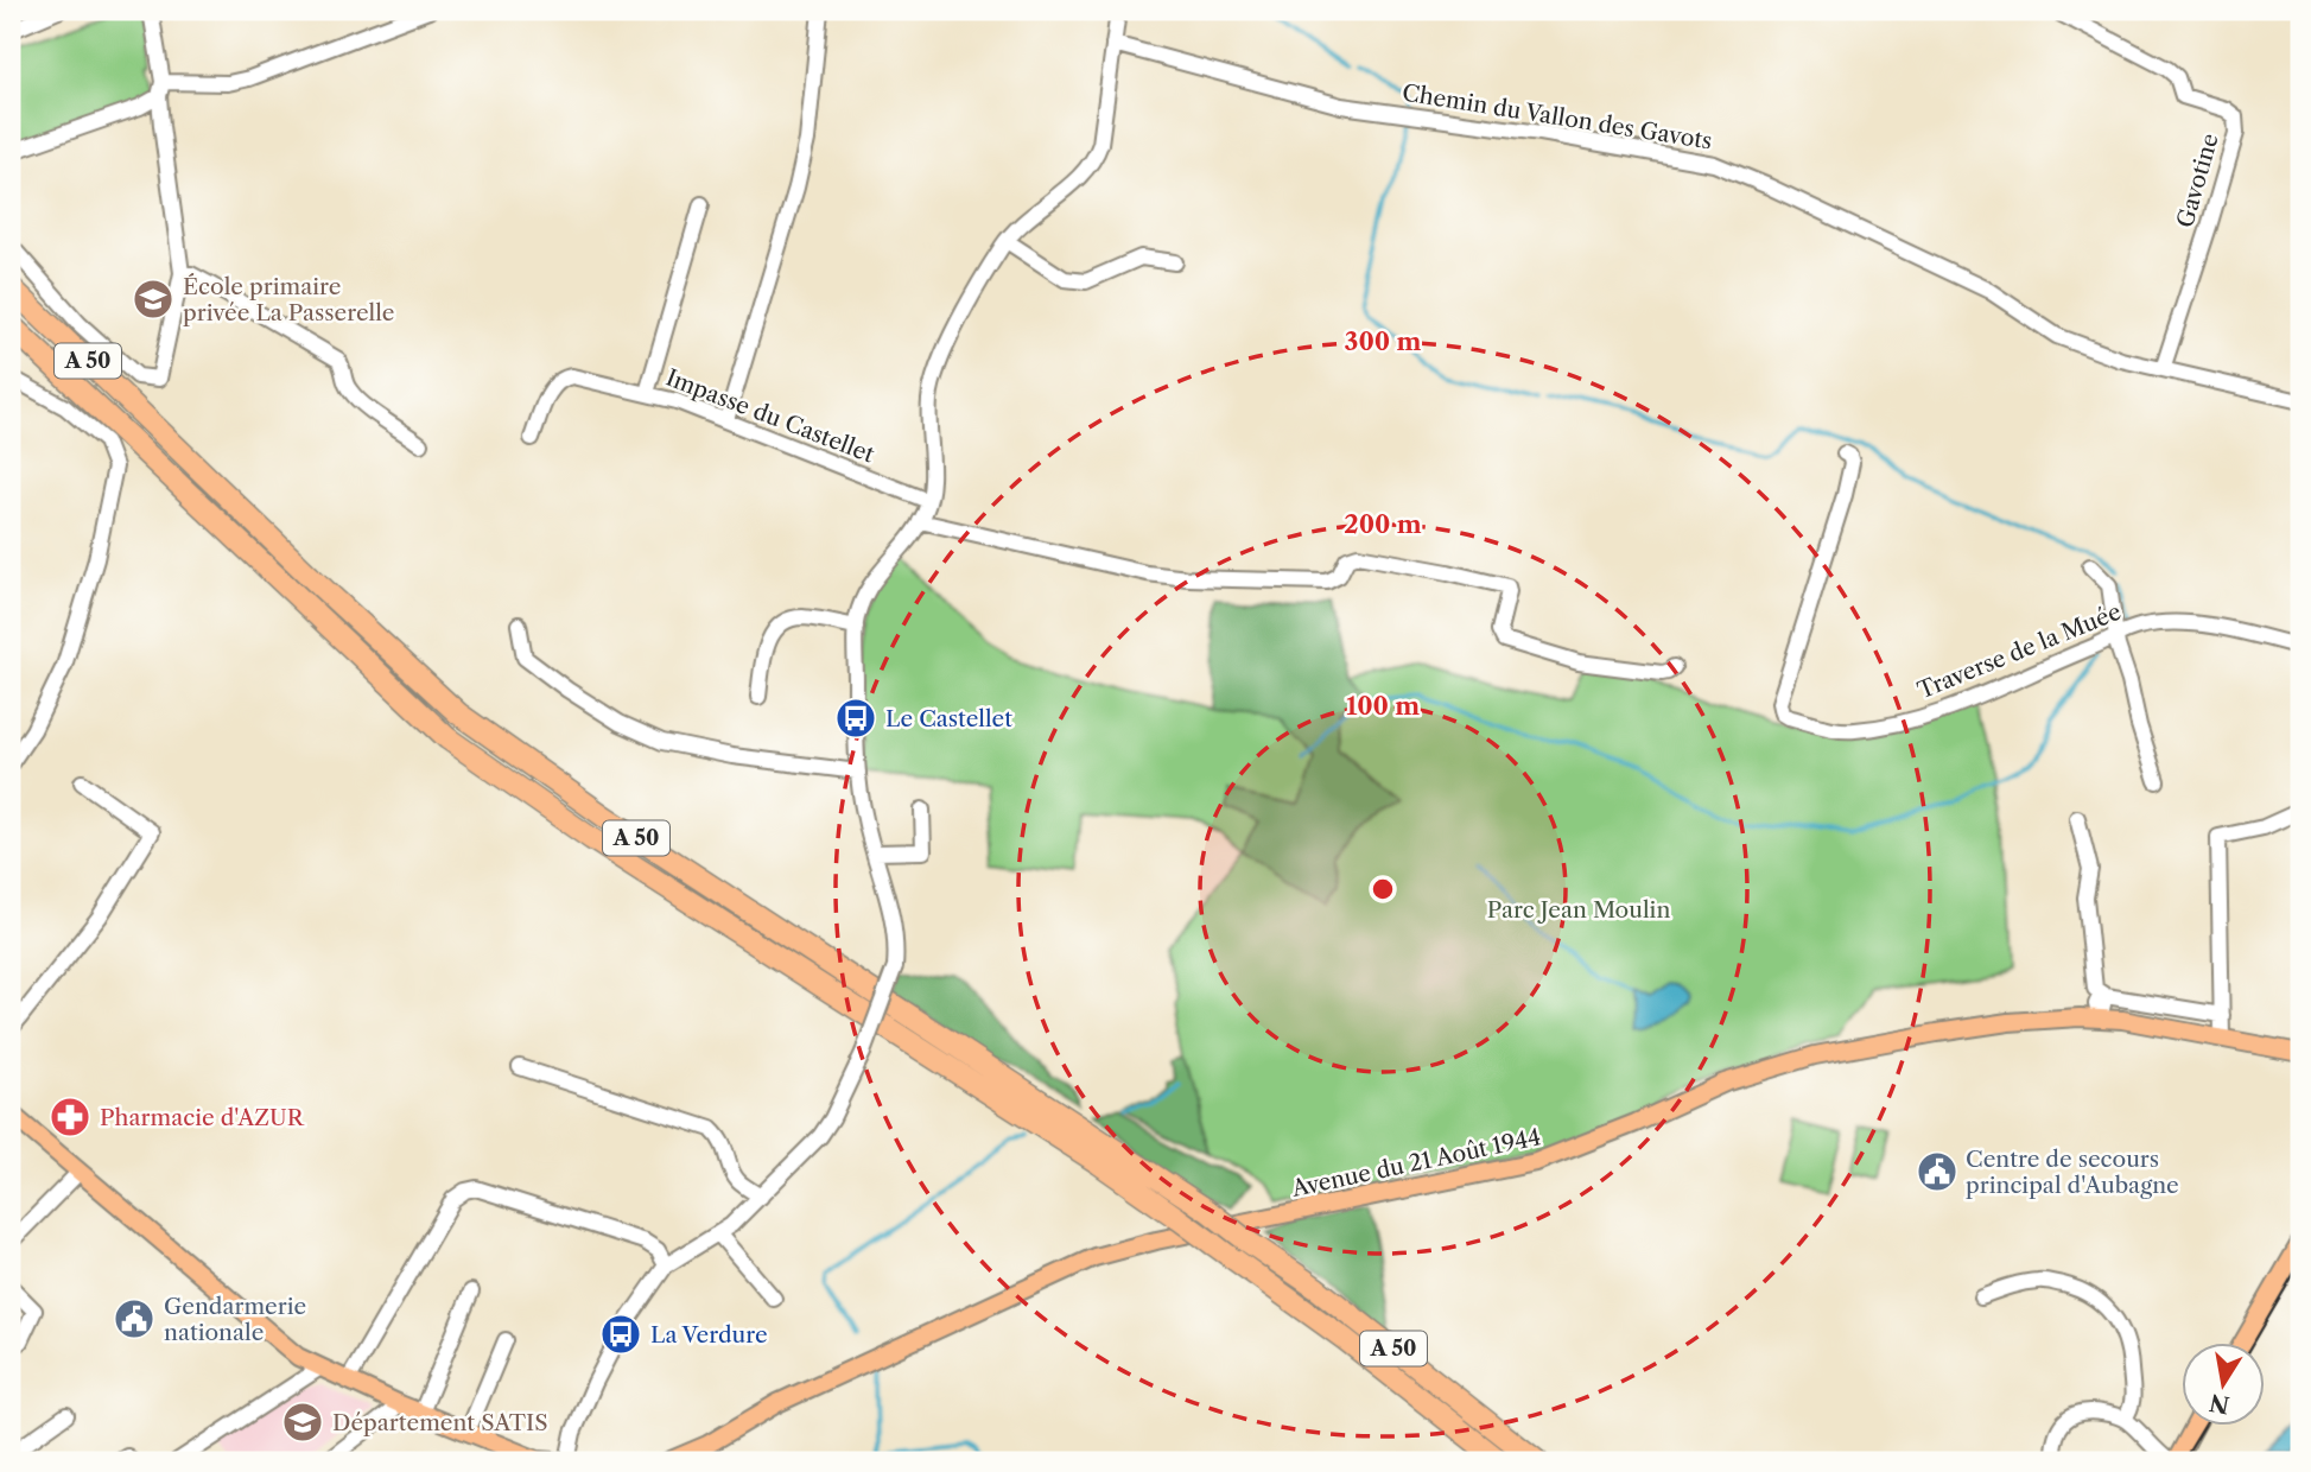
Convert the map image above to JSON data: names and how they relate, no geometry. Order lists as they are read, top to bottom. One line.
{"streets":{"highway":["A 50"],"main road":["Avenue du 21 Août 1944"],"street":["Chemin du Vallon des Gavots","Gavotine","Impasse du Castellet","Traverse de la Muée"]},"crossings":[["Chemin du Vallon des Gavots","Gavotine"]],"parks":["Parc Jean Moulin"],"places":{"school or university":["École primaire privée La Passerelle","Département SATIS"],"bus stop":["Le Castellet","La Verdure"],"pharmacy":["Pharmacie d'AZUR"],"public building":["Centre de secours principal d'Aubagne","Gendarmerie nationale"]},"north":"bottom","rings":["300 m","200 m","100 m"]}
